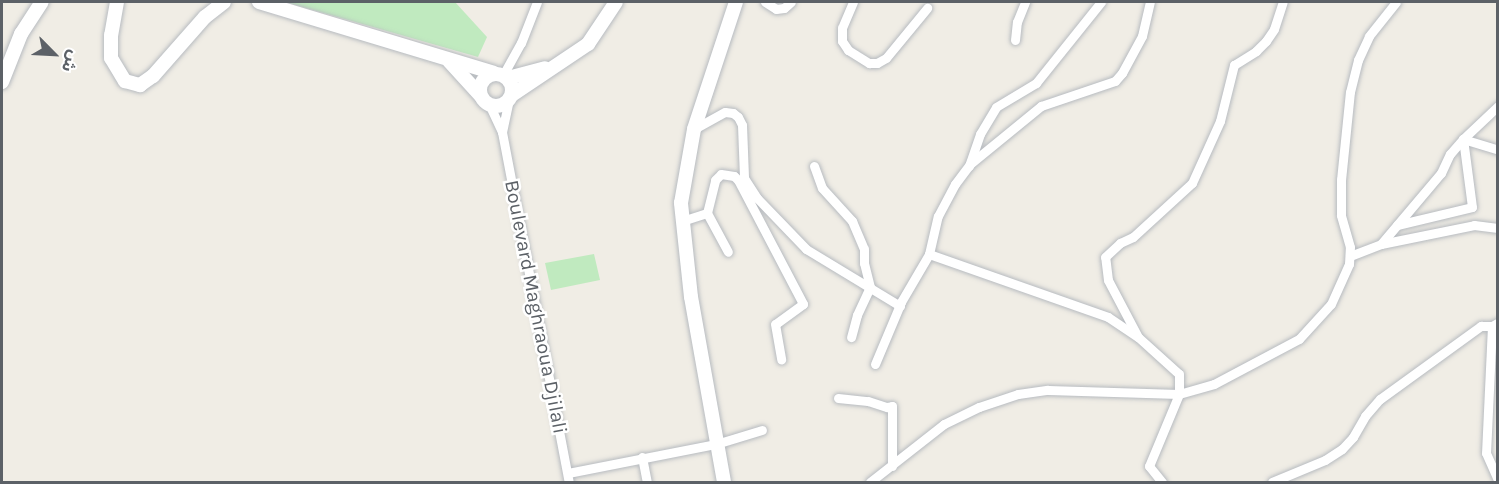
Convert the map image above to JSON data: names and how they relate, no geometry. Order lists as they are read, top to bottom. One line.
{"streets":{"street":["Boulevard Maghraoua Djilali"]},"north":"bottom right"}
